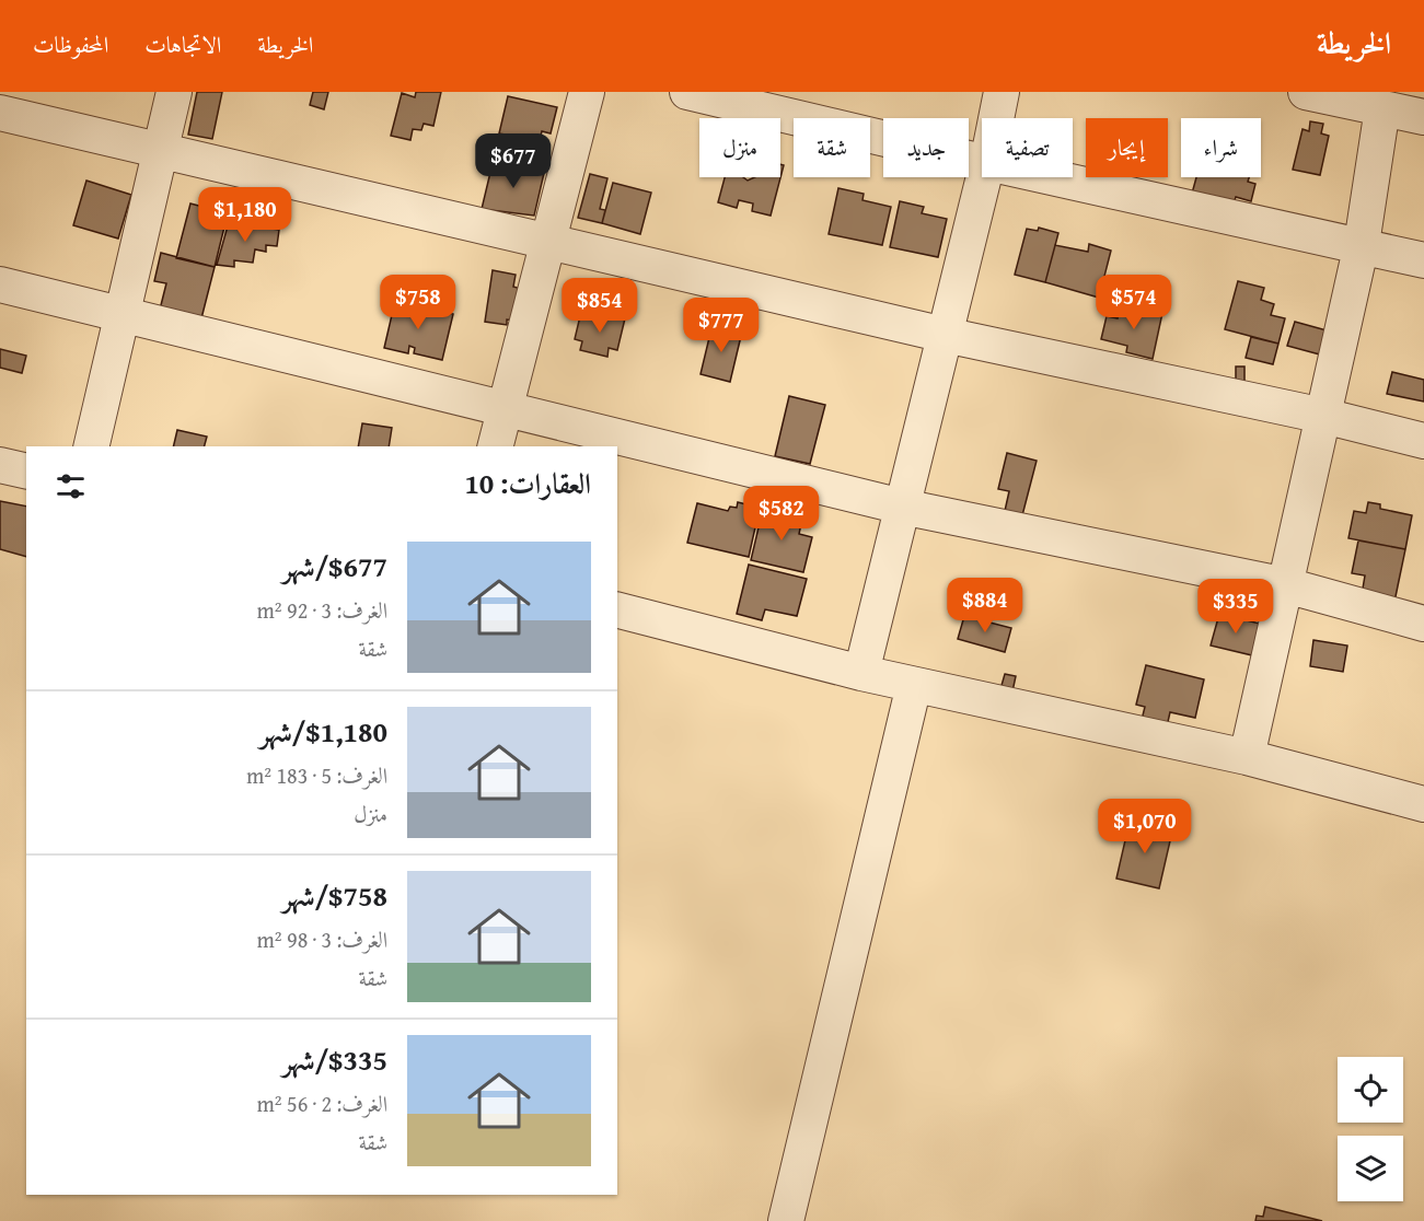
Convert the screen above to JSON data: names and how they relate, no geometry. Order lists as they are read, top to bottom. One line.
{"page":{"header":"الخريطة","nav":["الخريطة","الاتجاهات","المحفوظات"],"chip":["شراء","إيجار","تصفية","جديد","شقة","منزل"],"price":["$677","$1,180","$758","$574","$854","$777","$582","$884","$335","$1,070"],"heading":"العقارات: 10","list":[{"name":"$677/شهر","note":"الغرف: 3 · 92 m² · شقة"},{"name":"$1,180/شهر","note":"الغرف: 5 · 183 m² · منزل"},{"name":"$758/شهر","note":"الغرف: 3 · 98 m² · شقة"},{"name":"$335/شهر","note":"الغرف: 2 · 56 m² · شقة"}]}}
